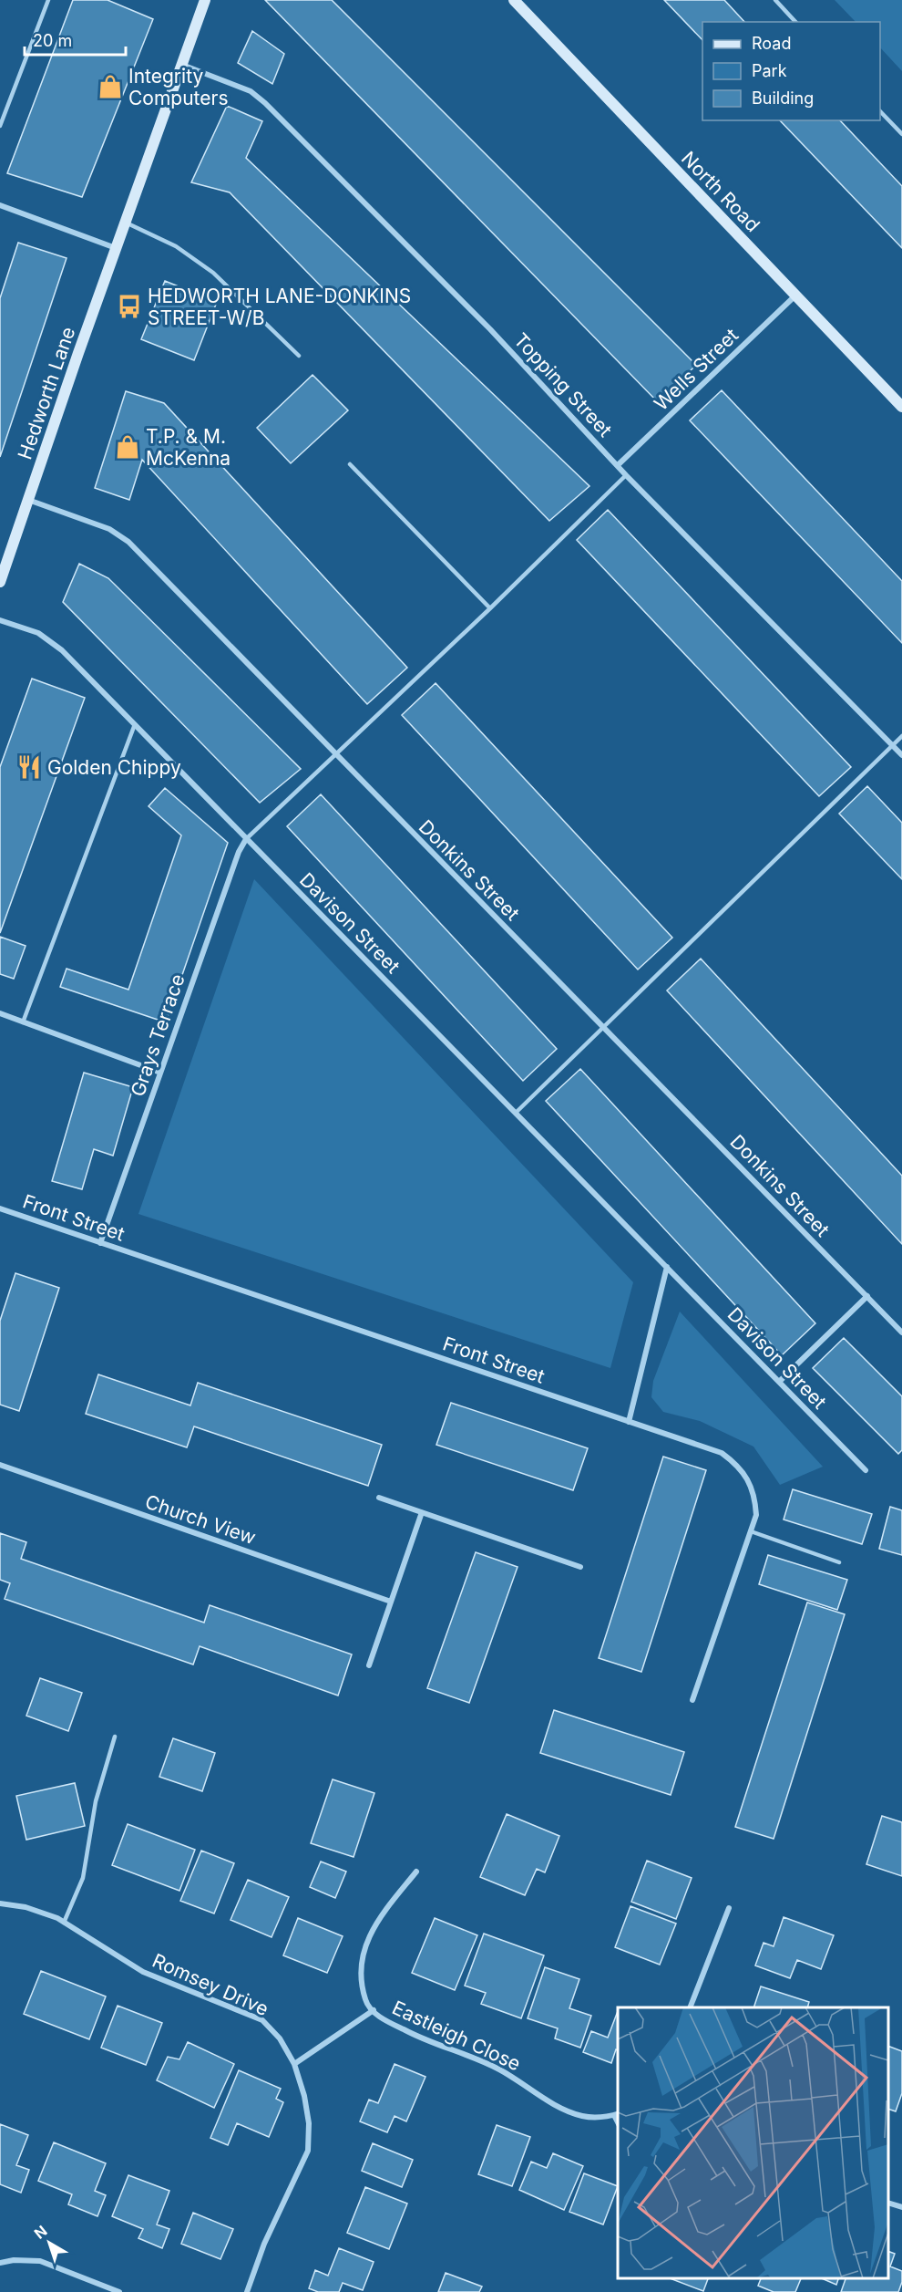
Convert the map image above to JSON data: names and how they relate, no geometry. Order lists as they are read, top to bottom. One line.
{"streets":{"street":["North Road","Wells Street","Topping Street","Hedworth Lane","Donkins Street","Davison Street","Grays Terrace","Front Street","Church View","Romsey Drive","Eastleigh Close"]},"crossings":[["North Road","Wells Street"],["Wells Street","Topping Street"],["Topping Street","Hedworth Lane"],["Hedworth Lane","Donkins Street"],["Davison Street","Grays Terrace"],["Grays Terrace","Front Street"]],"places":{"shop":["Integrity Computers","T.P. & M. McKenna"],"bus stop":["HEDWORTH LANE-DONKINS STREET-W/B"],"restaurant":["Golden Chippy"]},"legend":["Road","Park","Building"],"scale_bar":"20 m","north":"top left"}
